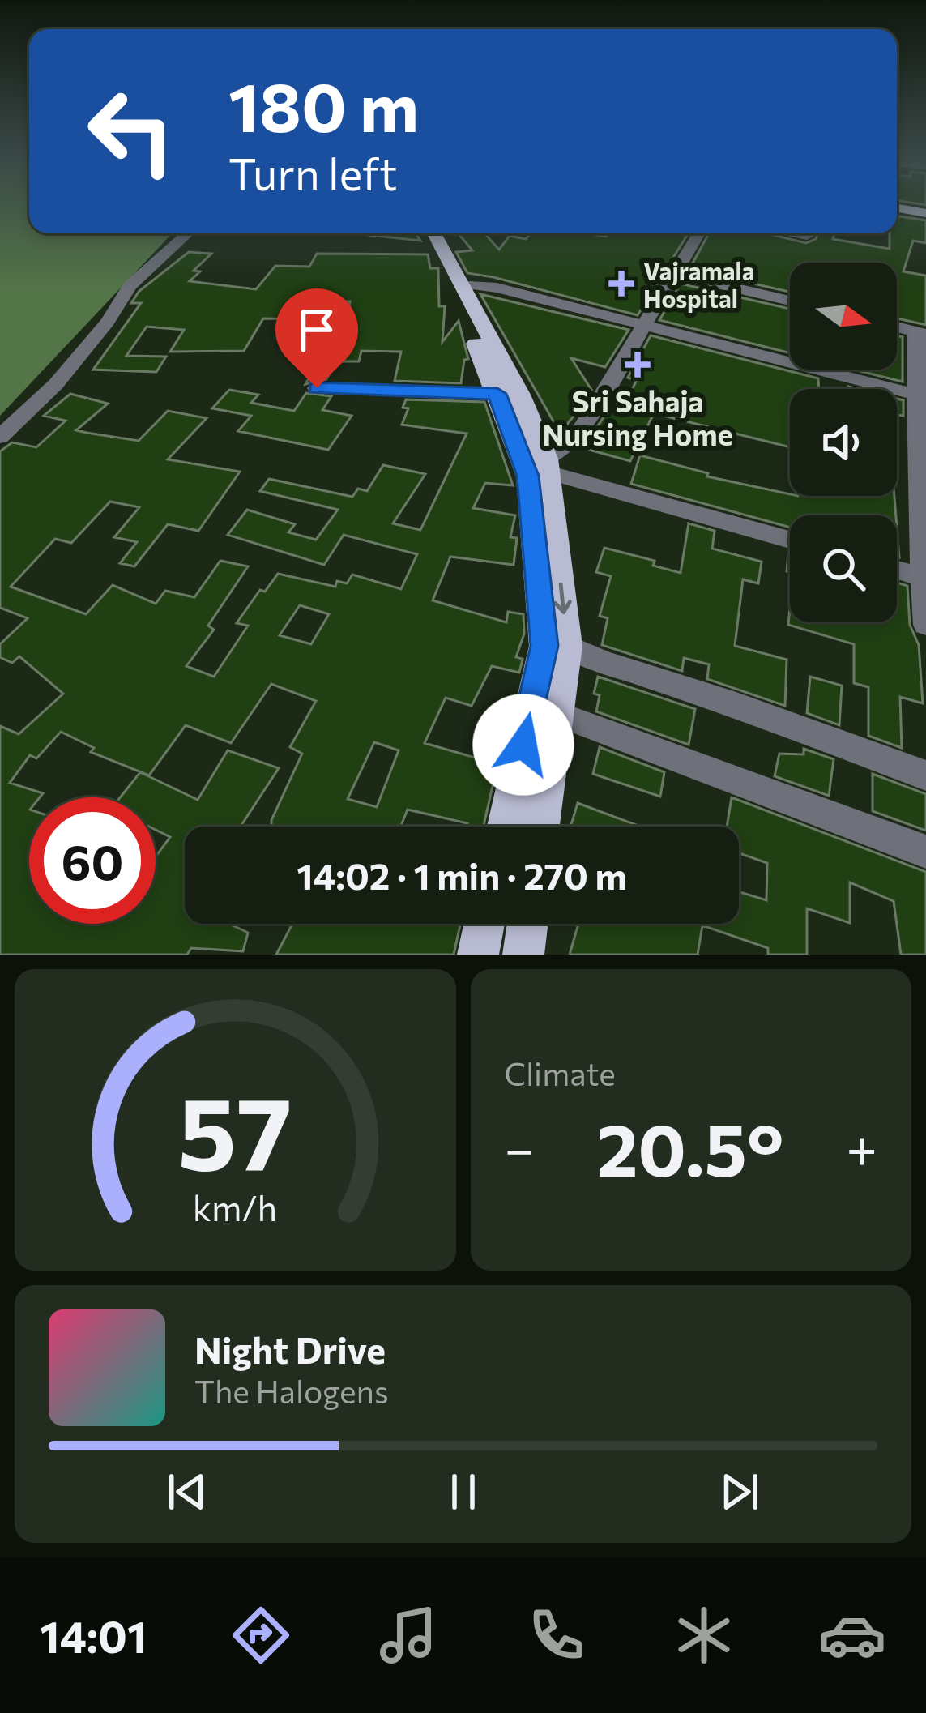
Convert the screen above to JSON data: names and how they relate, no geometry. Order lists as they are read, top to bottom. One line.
{"places":{"health":["Vajramala Hospital","Sri Sahaja Nursing Home"]},"north":"right","page":{"turn":["180 m","Turn left"],"limit":"60","trip":"14:02 · 1 min · 270 m","tile":"Climate","heat":["−","20.5°","+"],"song":["Night Drive","The Halogens"],"tabs":"14:01","gauge":["57","km/h"]}}
